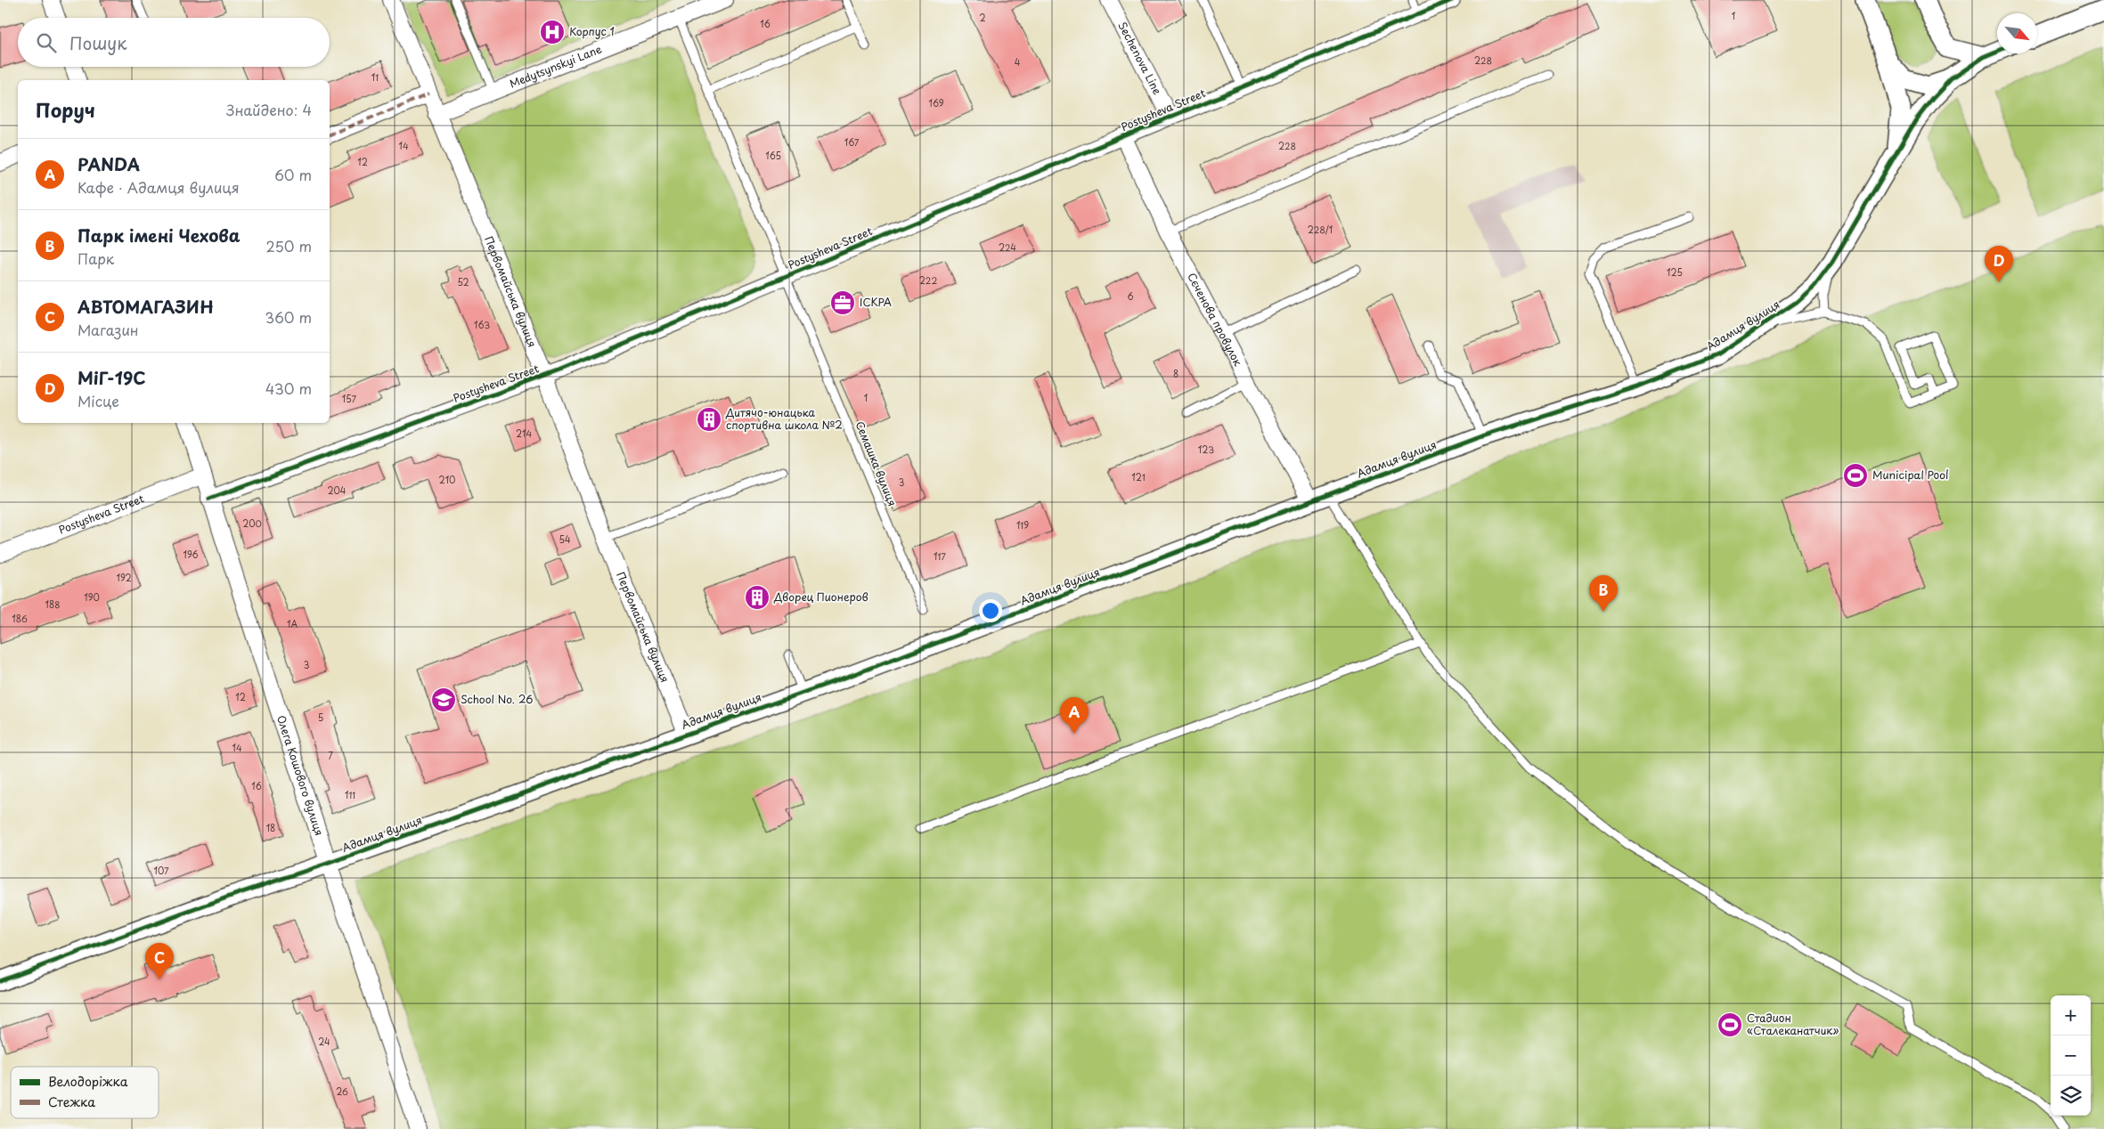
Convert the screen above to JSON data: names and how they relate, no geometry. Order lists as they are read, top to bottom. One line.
{"streets":{"street":["Sechenova Line","Medytsynskyi Lane","Postysheva Street","Первомайська вулиця","Сєченова провулок","Адамця вулиця","Олега Кошового вулиця"],"lane":["Семашка вулиця"]},"crossings":[["Sechenova Line","Postysheva Street"],["Medytsynskyi Lane","Первомайська вулиця"],["Medytsynskyi Lane","Семашка вулиця"],["Postysheva Street","Первомайська вулиця"],["Postysheva Street","Сєченова провулок"],["Postysheva Street","Семашка вулиця"],["Postysheva Street","Олега Кошового вулиця"],["Первомайська вулиця","Адамця вулиця"],["Сєченова провулок","Адамця вулиця"],["Адамця вулиця","Олега Кошового вулиця"]],"places":{"hospital":["Корпус 1"],"office":["ІСКРА"],"building":["Дитячо-юнацька спортивна школа №2","Дворец Пионеров"],"sports":["Municipal Pool","Стадион «Сталеканатчик»"],"school or university":["School No. 26"]},"house_numbers":["1","2","16","228","4","11","169","167","14","228","165","12","228/1","224","125","222","52","6","163","8","1","157","214","123","121","210","3","204","200","119","54","196","117","192","190","188","186","1А","3","12","5","14","7","16","111","18","107","24","26"],"legend":["Велодоріжка","Стежка"],"north":"bottom right","page":{"search":"Пошук","heading":["Поруч","Знайдено: 4"],"list":[{"mark":"A","name":"PANDA","note":"Кафе · Адамця вулиця","value":"60 m"},{"mark":"B","name":"Парк імені Чехова","note":"Парк","value":"250 m"},{"mark":"C","name":"АВТОМАГАЗИН","note":"Магазин","value":"360 m"},{"mark":"D","name":"МіГ-19С","note":"Місце","value":"430 m"}],"pins":["D","B","A","C"],"map_buttons":["+","−"]}}
